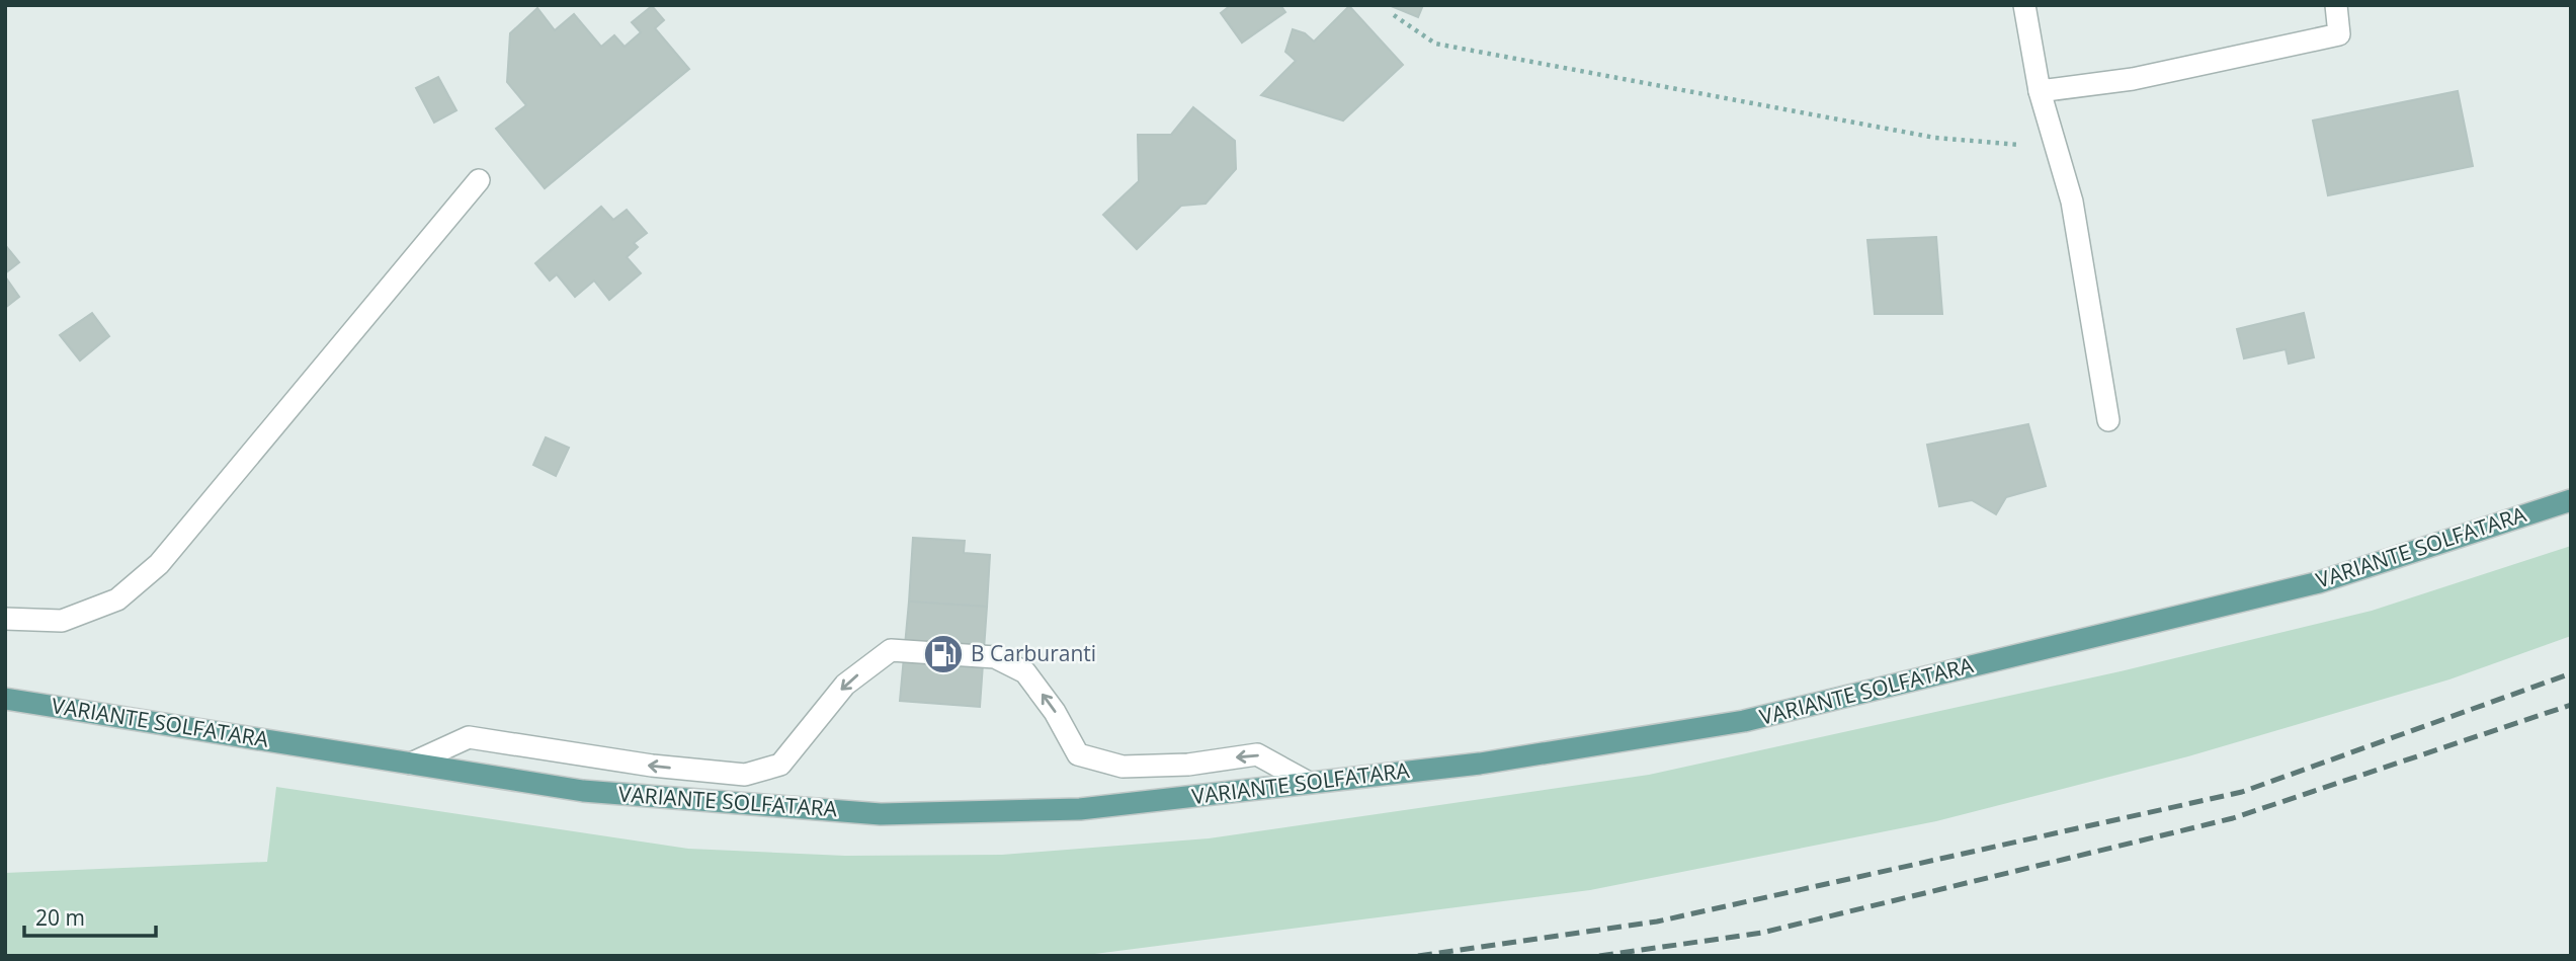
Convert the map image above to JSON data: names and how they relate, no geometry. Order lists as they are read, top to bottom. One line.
{"streets":{"main road":["VARIANTE SOLFATARA"]},"places":{"fuel station":["B Carburanti"]},"scale_bar":"20 m"}
